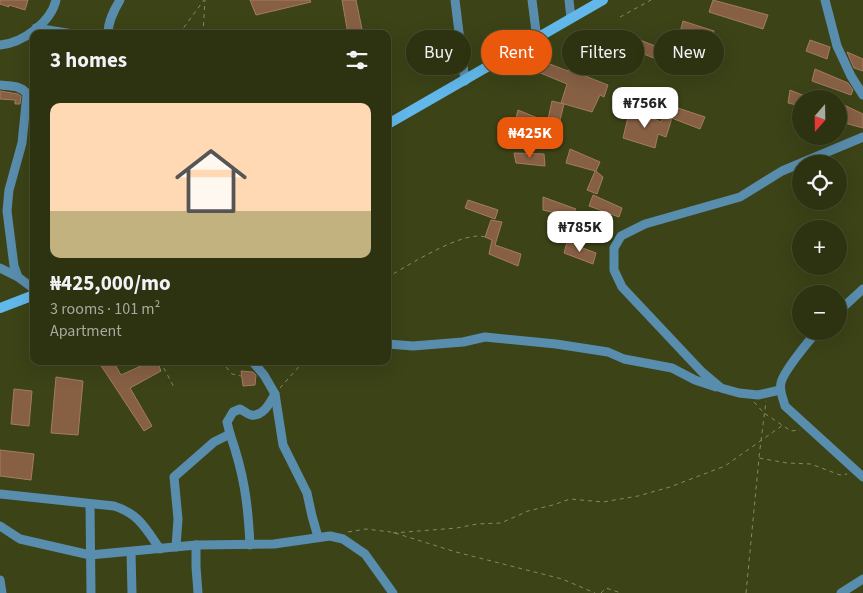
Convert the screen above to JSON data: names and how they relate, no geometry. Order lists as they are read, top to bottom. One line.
{"north":"bottom","page":{"chip":["Buy","Rent","Filters","New"],"heading":"3 homes","price":["₦756K","₦425K","₦785K"],"map_buttons":["+","−"],"list":[{"name":"₦425,000/mo","note":"3 rooms · 101 m² · Apartment"}]}}
